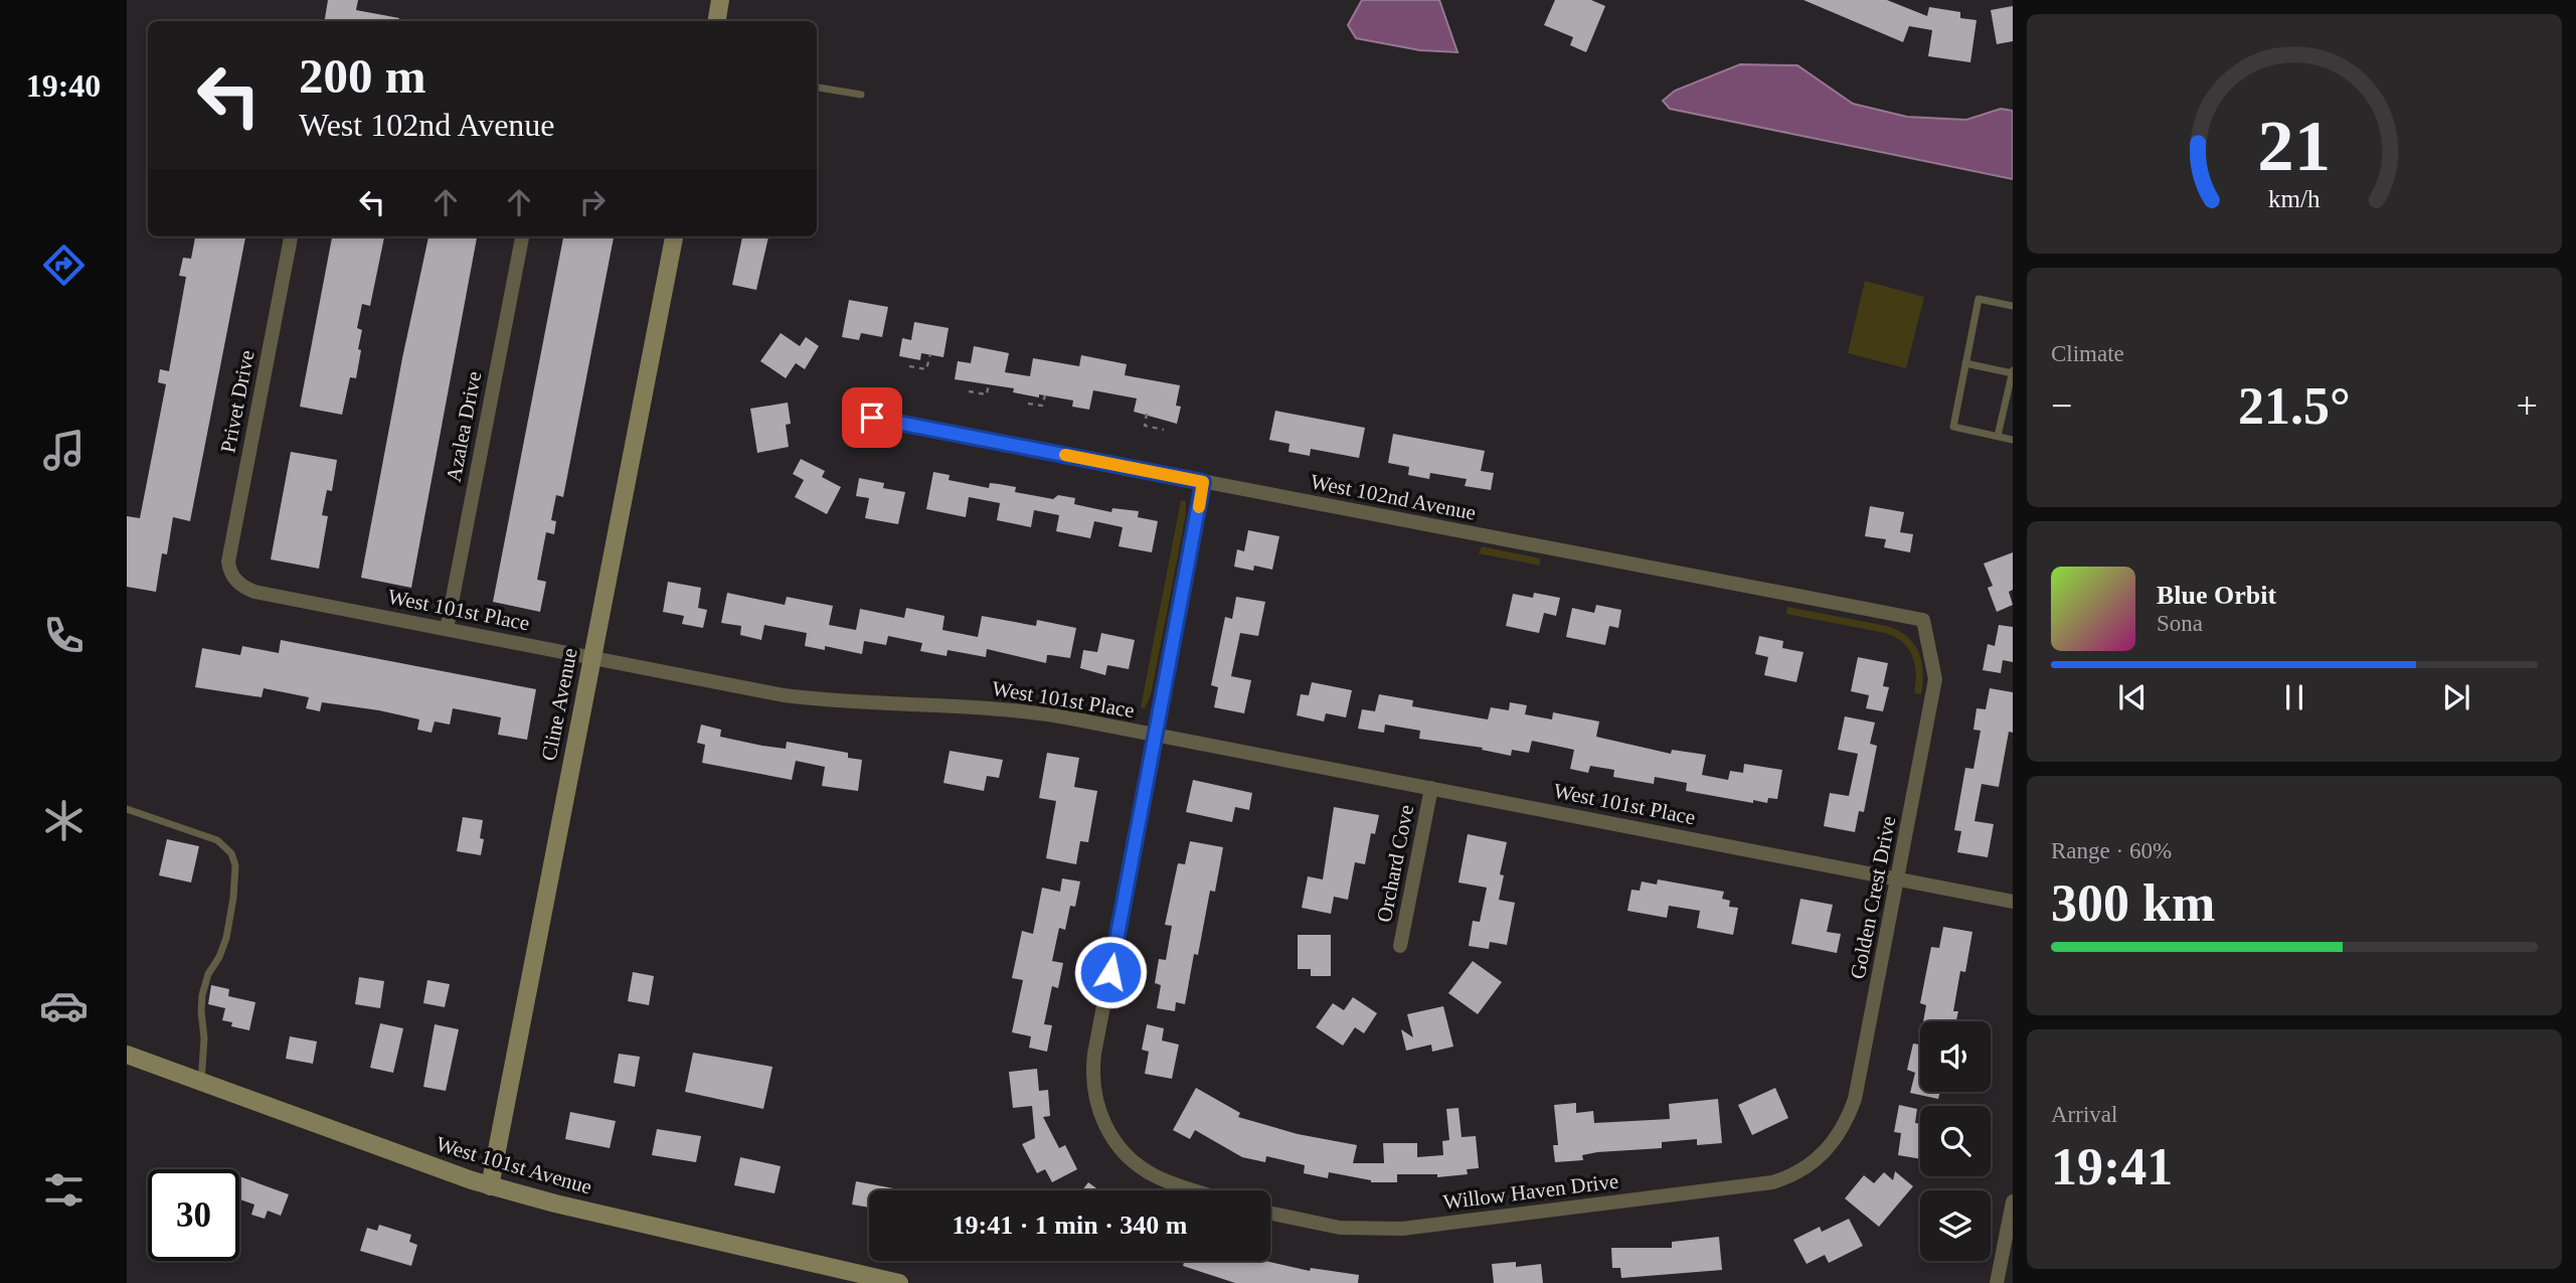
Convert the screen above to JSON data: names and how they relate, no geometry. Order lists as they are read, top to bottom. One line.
{"streets":{"street":["Privet Drive","Azalea Drive","West 102nd Avenue","West 101st Place","Cline Avenue","Orchard Cove","Golden Crest Drive","West 101st Avenue","Willow Haven Drive"]},"crossings":[["Privet Drive","West 101st Place"],["Azalea Drive","West 101st Place"],["West 102nd Avenue","Golden Crest Drive"],["West 101st Place","Cline Avenue"],["West 101st Place","Orchard Cove"],["West 101st Place","Golden Crest Drive"],["Cline Avenue","West 101st Avenue"],["Golden Crest Drive","Willow Haven Drive"]],"page":{"tabs":"19:40","turn":["200 m","West 102nd Avenue"],"tile":["Climate",["Range · 60%","300 km"],["Arrival","19:41"]],"heat":["−","21.5°","+"],"song":["Blue Orbit","Sona"],"limit":"30","trip":"19:41 · 1 min · 340 m","gauge":["21","km/h"]}}
